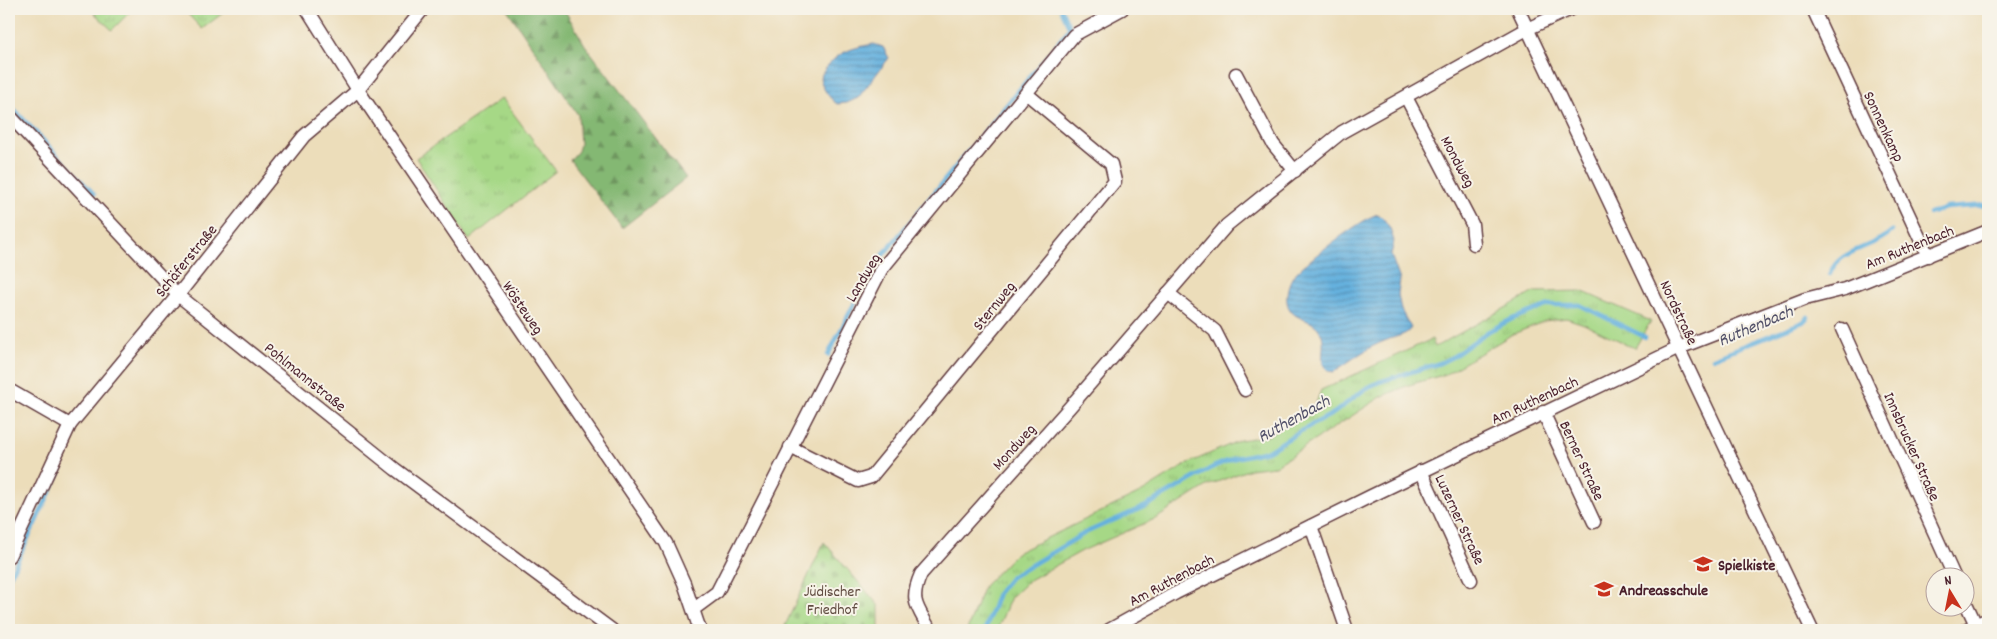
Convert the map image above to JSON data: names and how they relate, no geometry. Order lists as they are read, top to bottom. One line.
{"streets":{"street":["Sonnenkamp","Mondweg","Am Ruthenbach","Schäferstraße","Landweg","Sternweg","Wösteweg","Nordstraße","Pohlmannstraße","Innsbrucker Straße","Berner Straße","Luzerner Straße"]},"crossings":[["Sonnenkamp","Am Ruthenbach"],["Mondweg","Nordstraße"],["Am Ruthenbach","Nordstraße"],["Am Ruthenbach","Berner Straße"],["Am Ruthenbach","Luzerner Straße"],["Schäferstraße","Wösteweg"],["Schäferstraße","Pohlmannstraße"],["Landweg","Sternweg"],["Landweg","Wösteweg"]],"water":["Ruthenbach"],"parks":["Jüdischer Friedhof"],"places":{"school or university":["Spielkiste","Andreasschule"]},"north":"top"}
